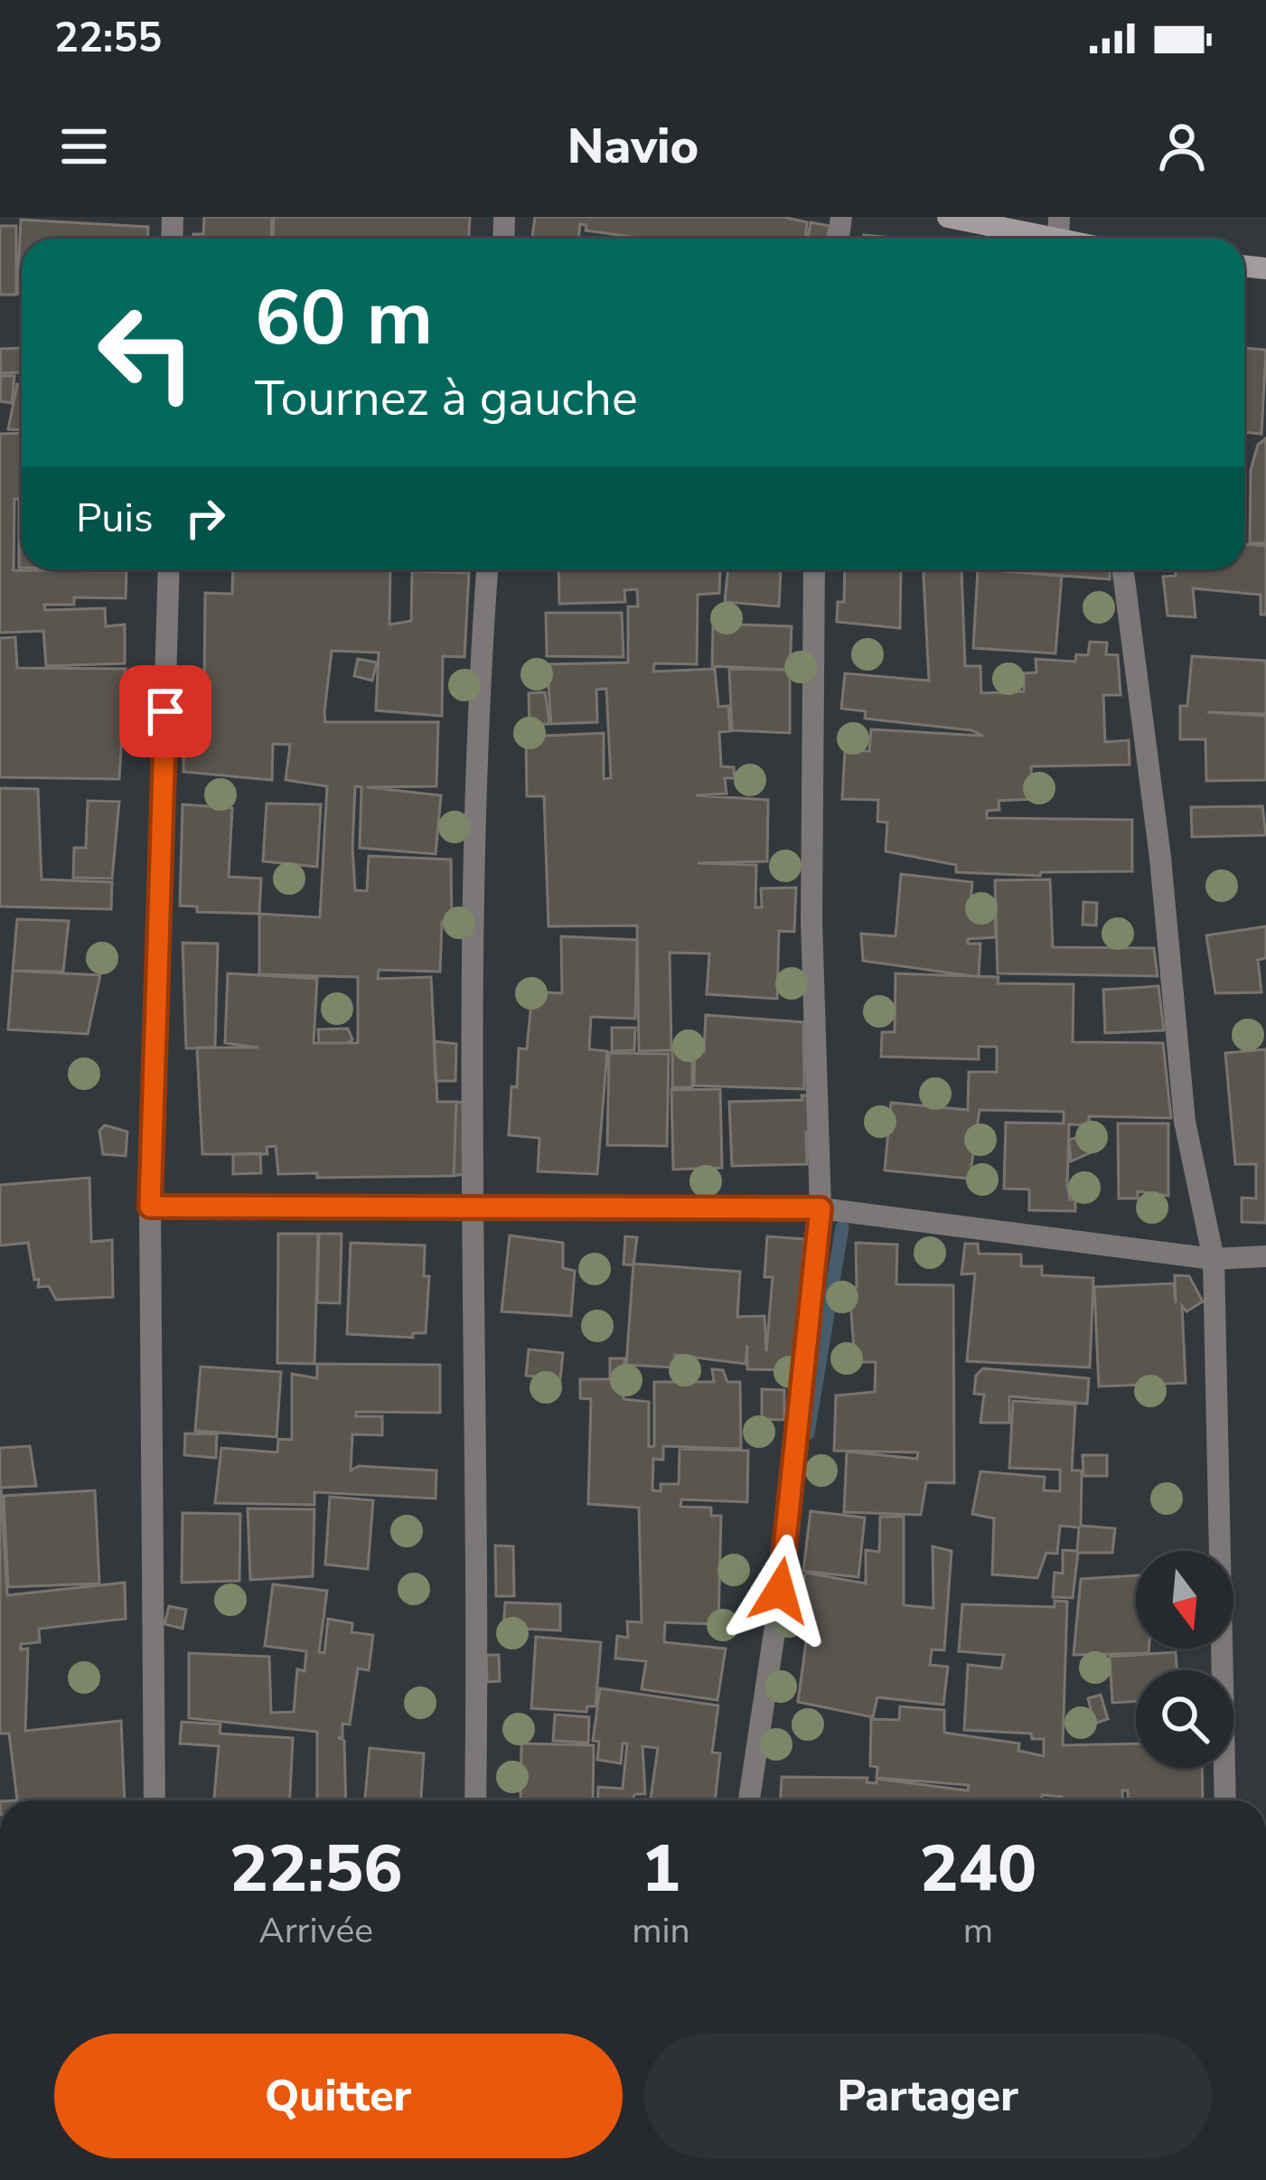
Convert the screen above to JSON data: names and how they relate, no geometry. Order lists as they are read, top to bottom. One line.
{"north":"bottom","page":{"status":"22:55","header":"Navio","turn":["60 m","Tournez à gauche"],"then":"Puis","eta":["22:56","Arrivée","1","min","240","m"],"buttons":["Quitter","Partager"]}}
